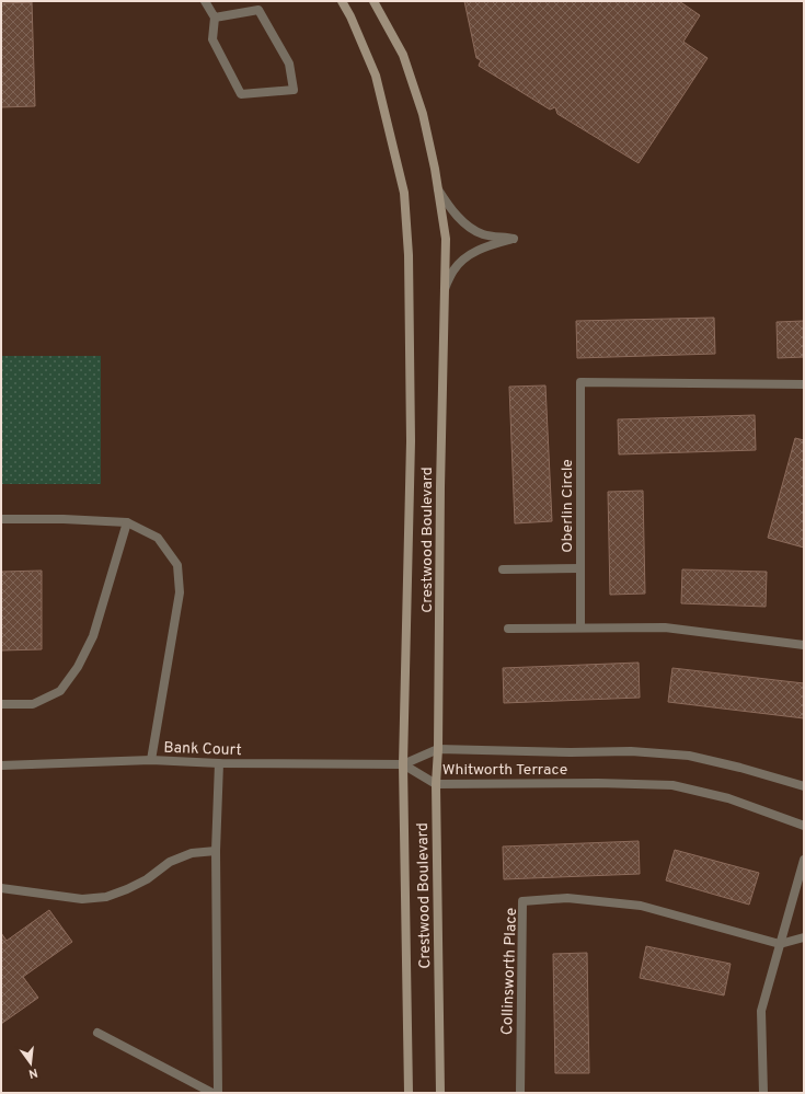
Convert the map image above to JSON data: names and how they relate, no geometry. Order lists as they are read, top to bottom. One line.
{"streets":{"main road":["Crestwood Boulevard"],"street":["Oberlin Circle","Bank Court","Whitworth Terrace","Collinsworth Place"]},"crossings":[["Crestwood Boulevard","Bank Court"],["Crestwood Boulevard","Whitworth Terrace"],["Bank Court","Whitworth Terrace"]],"north":"bottom"}
